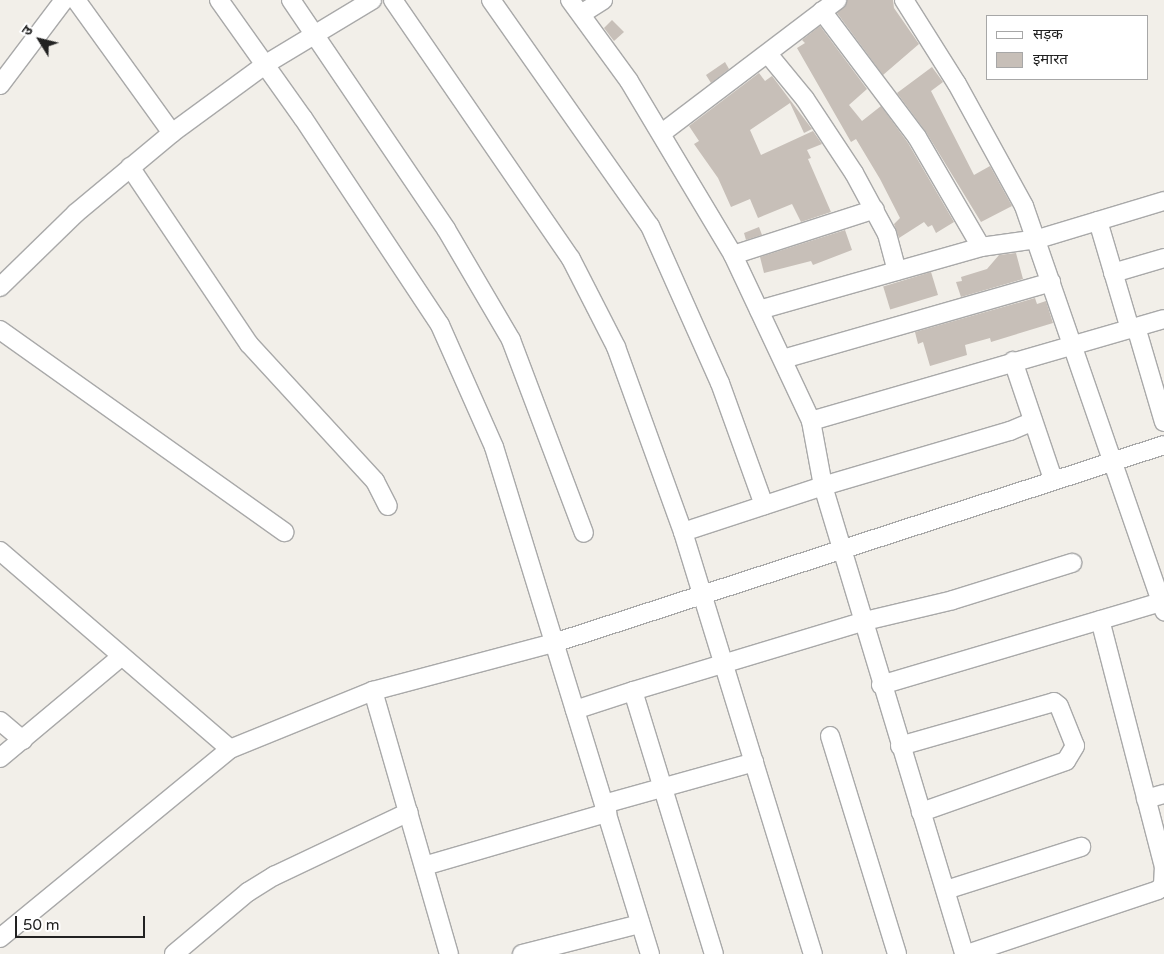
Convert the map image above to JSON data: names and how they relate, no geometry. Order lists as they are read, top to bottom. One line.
{"legend":["सड़क","इमारत"],"scale_bar":"50 m","north":"top left"}
